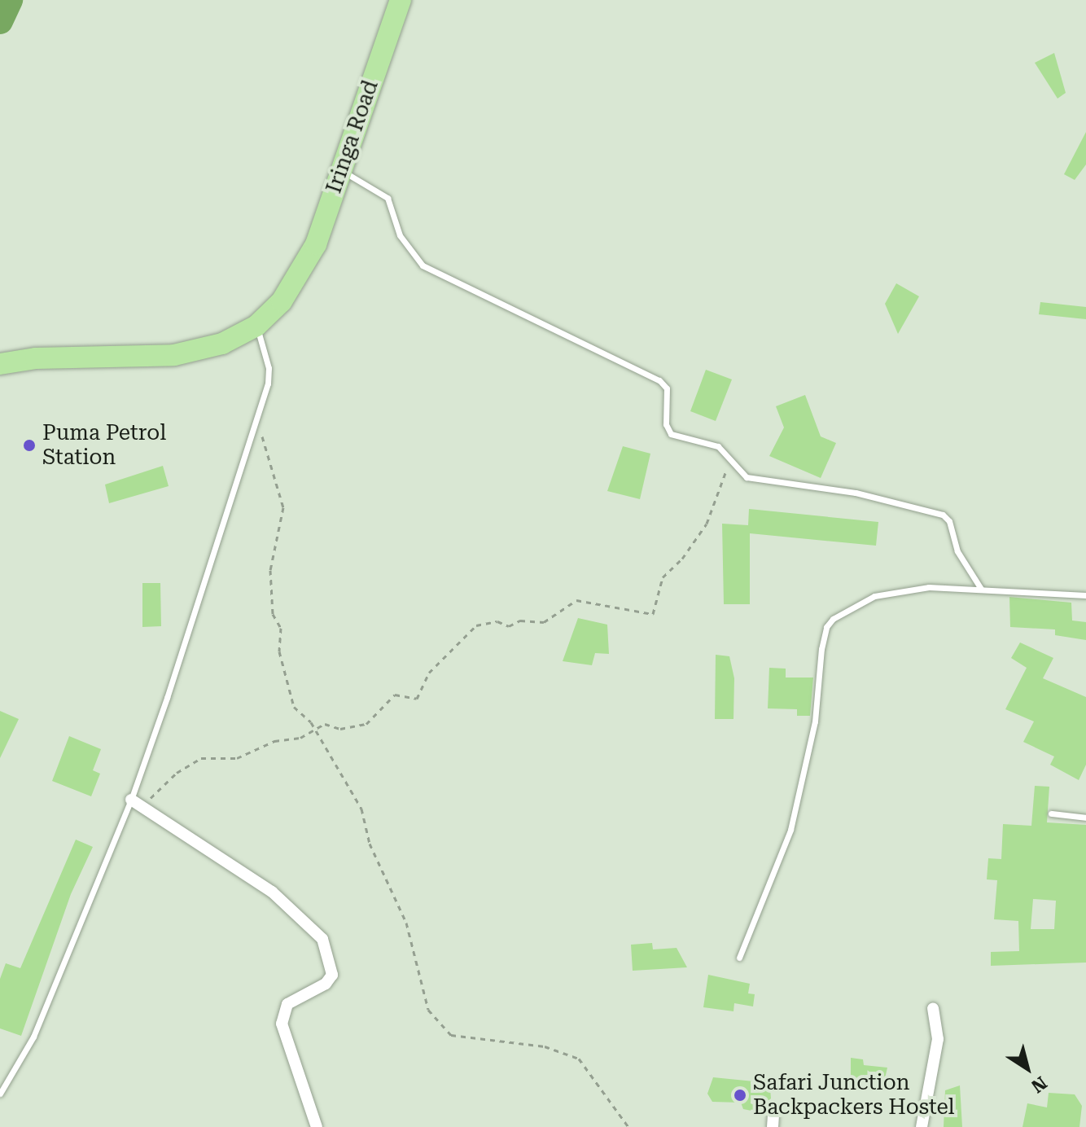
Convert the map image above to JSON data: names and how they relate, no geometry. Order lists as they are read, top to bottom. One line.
{"streets":{"highway":["Iringa Road"]},"places":["Puma Petrol Station","Safari Junction Backpackers Hostel"],"north":"bottom right"}
